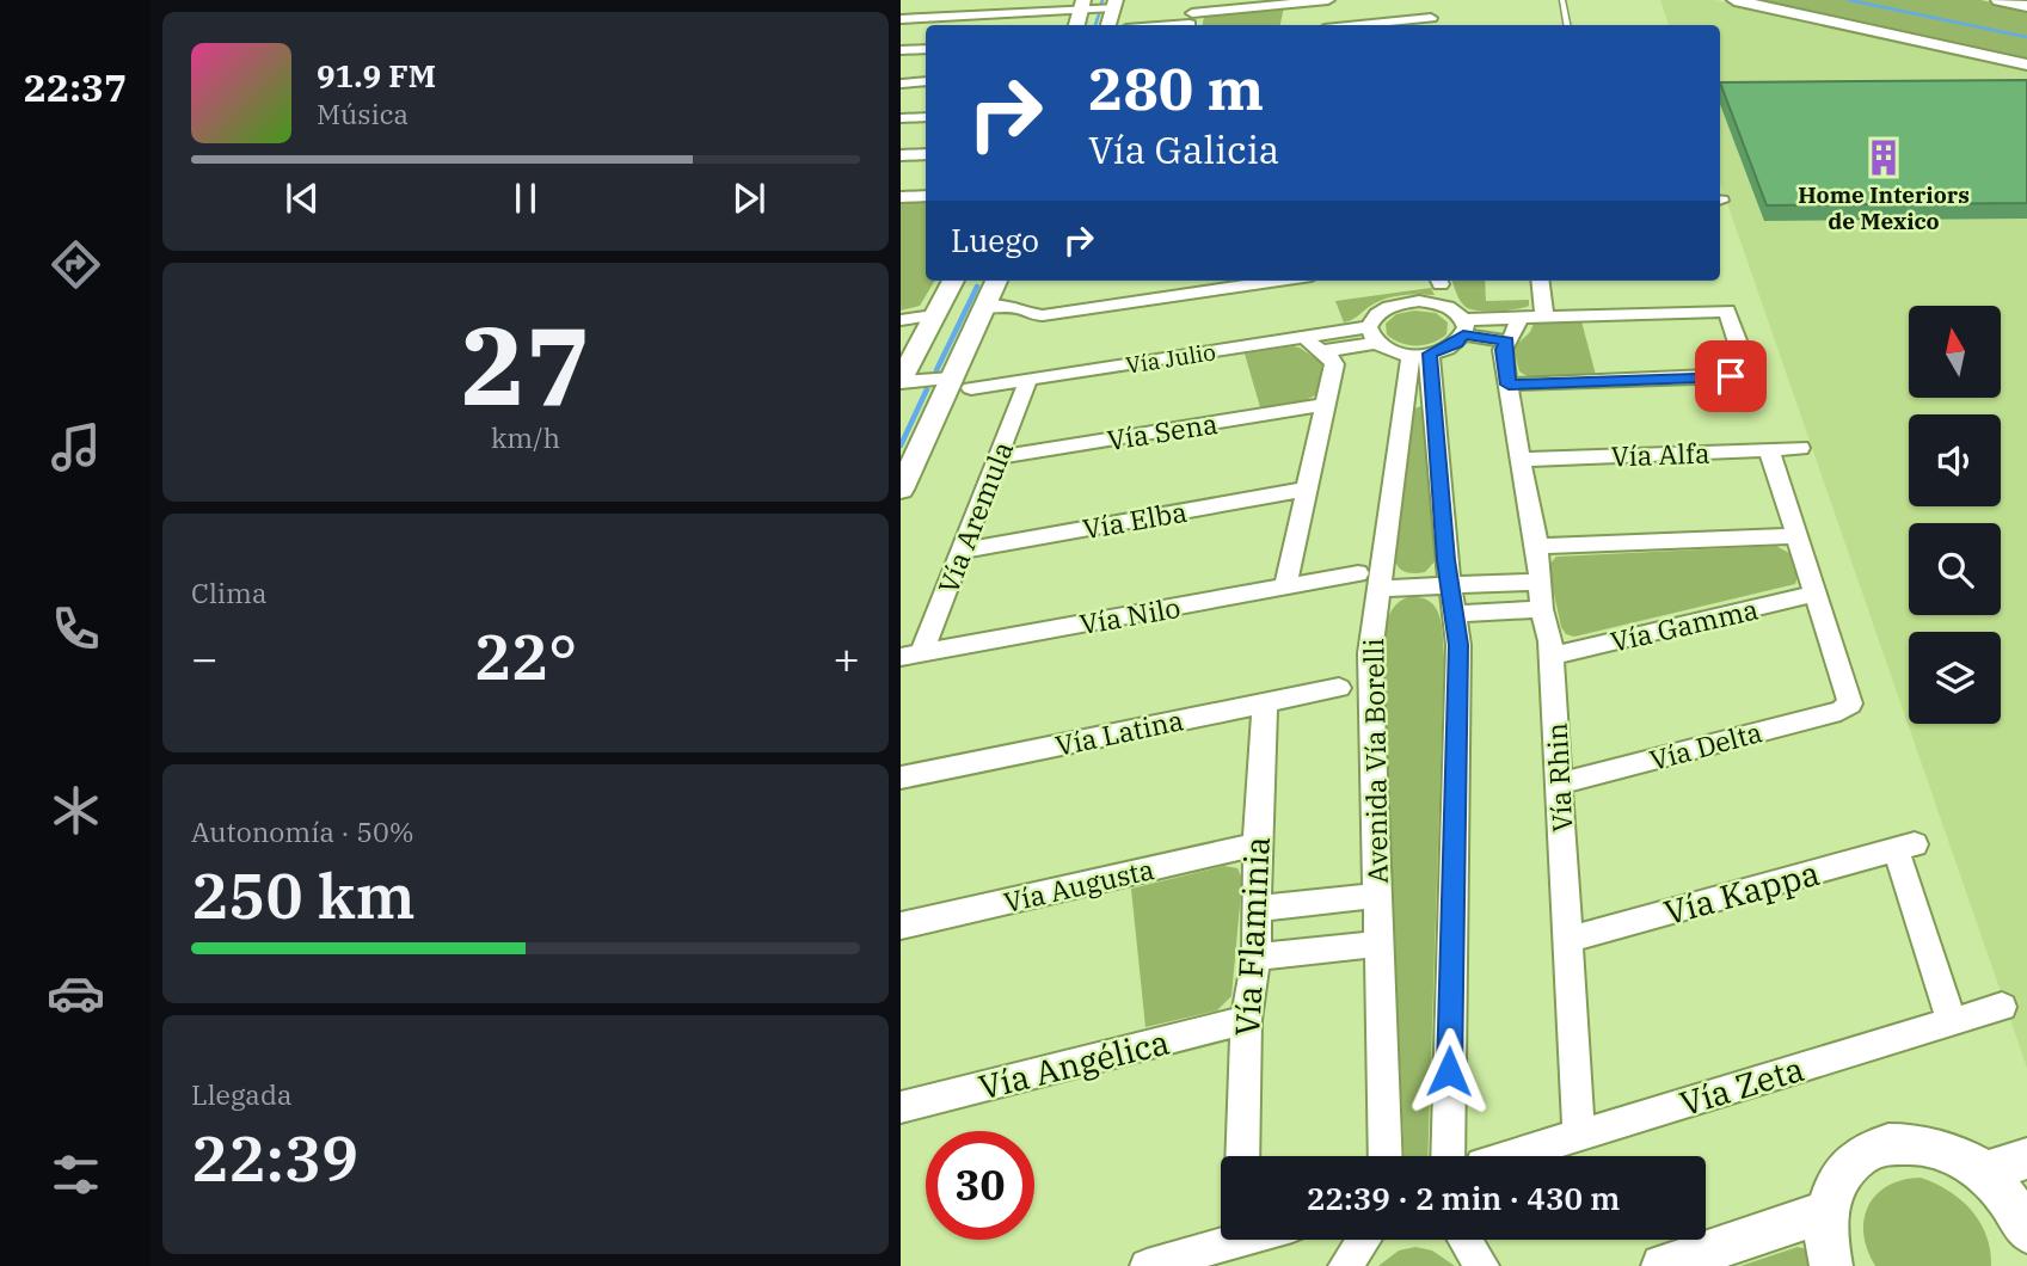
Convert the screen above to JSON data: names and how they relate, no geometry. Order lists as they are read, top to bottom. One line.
{"streets":{"street":["Vía Julio","Vía Sena","Vía Alfa","Vía Aremula","Vía Elba","Vía Nilo","Vía Gamma","Vía Latina","Vía Delta","Avenida Vía Borelli","Vía Rhin","Vía Augusta","Vía Kappa","Vía Flaminia","Vía Angélica","Vía Zeta"]},"crossings":[["Vía Julio","Vía Aremula"],["Vía Sena","Vía Aremula"],["Vía Alfa","Vía Rhin"],["Vía Aremula","Vía Elba"],["Vía Aremula","Vía Nilo"],["Vía Gamma","Vía Delta"],["Vía Gamma","Vía Rhin"],["Vía Latina","Vía Flaminia"],["Vía Delta","Vía Rhin"],["Vía Rhin","Vía Kappa"],["Vía Rhin","Vía Zeta"],["Vía Augusta","Vía Flaminia"],["Vía Kappa","Vía Zeta"],["Vía Flaminia","Vía Angélica"]],"places":{"building":["Home Interiors de Mexico"]},"north":"top","page":{"tabs":"22:37","turn":["280 m","Vía Galicia"],"song":["91.9 FM","Música"],"then":"Luego","tile":[["27","km/h"],"Clima",["Autonomía · 50%","250 km"],["Llegada","22:39"]],"heat":["−","22°","+"],"limit":"30","trip":"22:39 · 2 min · 430 m"}}
